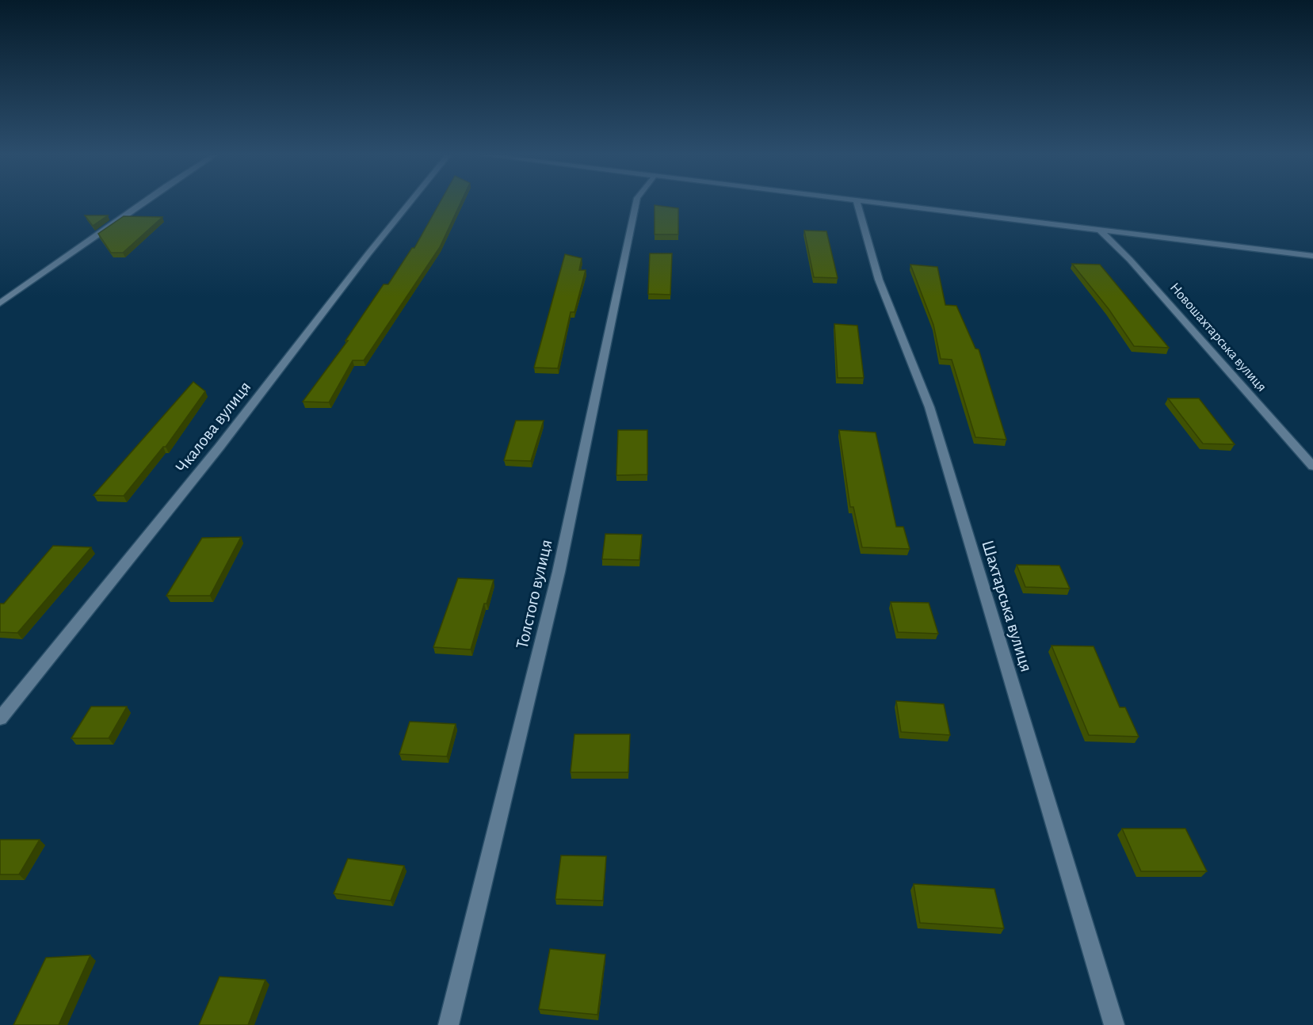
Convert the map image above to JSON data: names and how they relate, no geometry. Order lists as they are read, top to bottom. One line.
{"streets":{"street":["Новошахтарська вулиця","Чкалова вулиця","Толстого вулиця","Шахтарська вулиця"]}}
